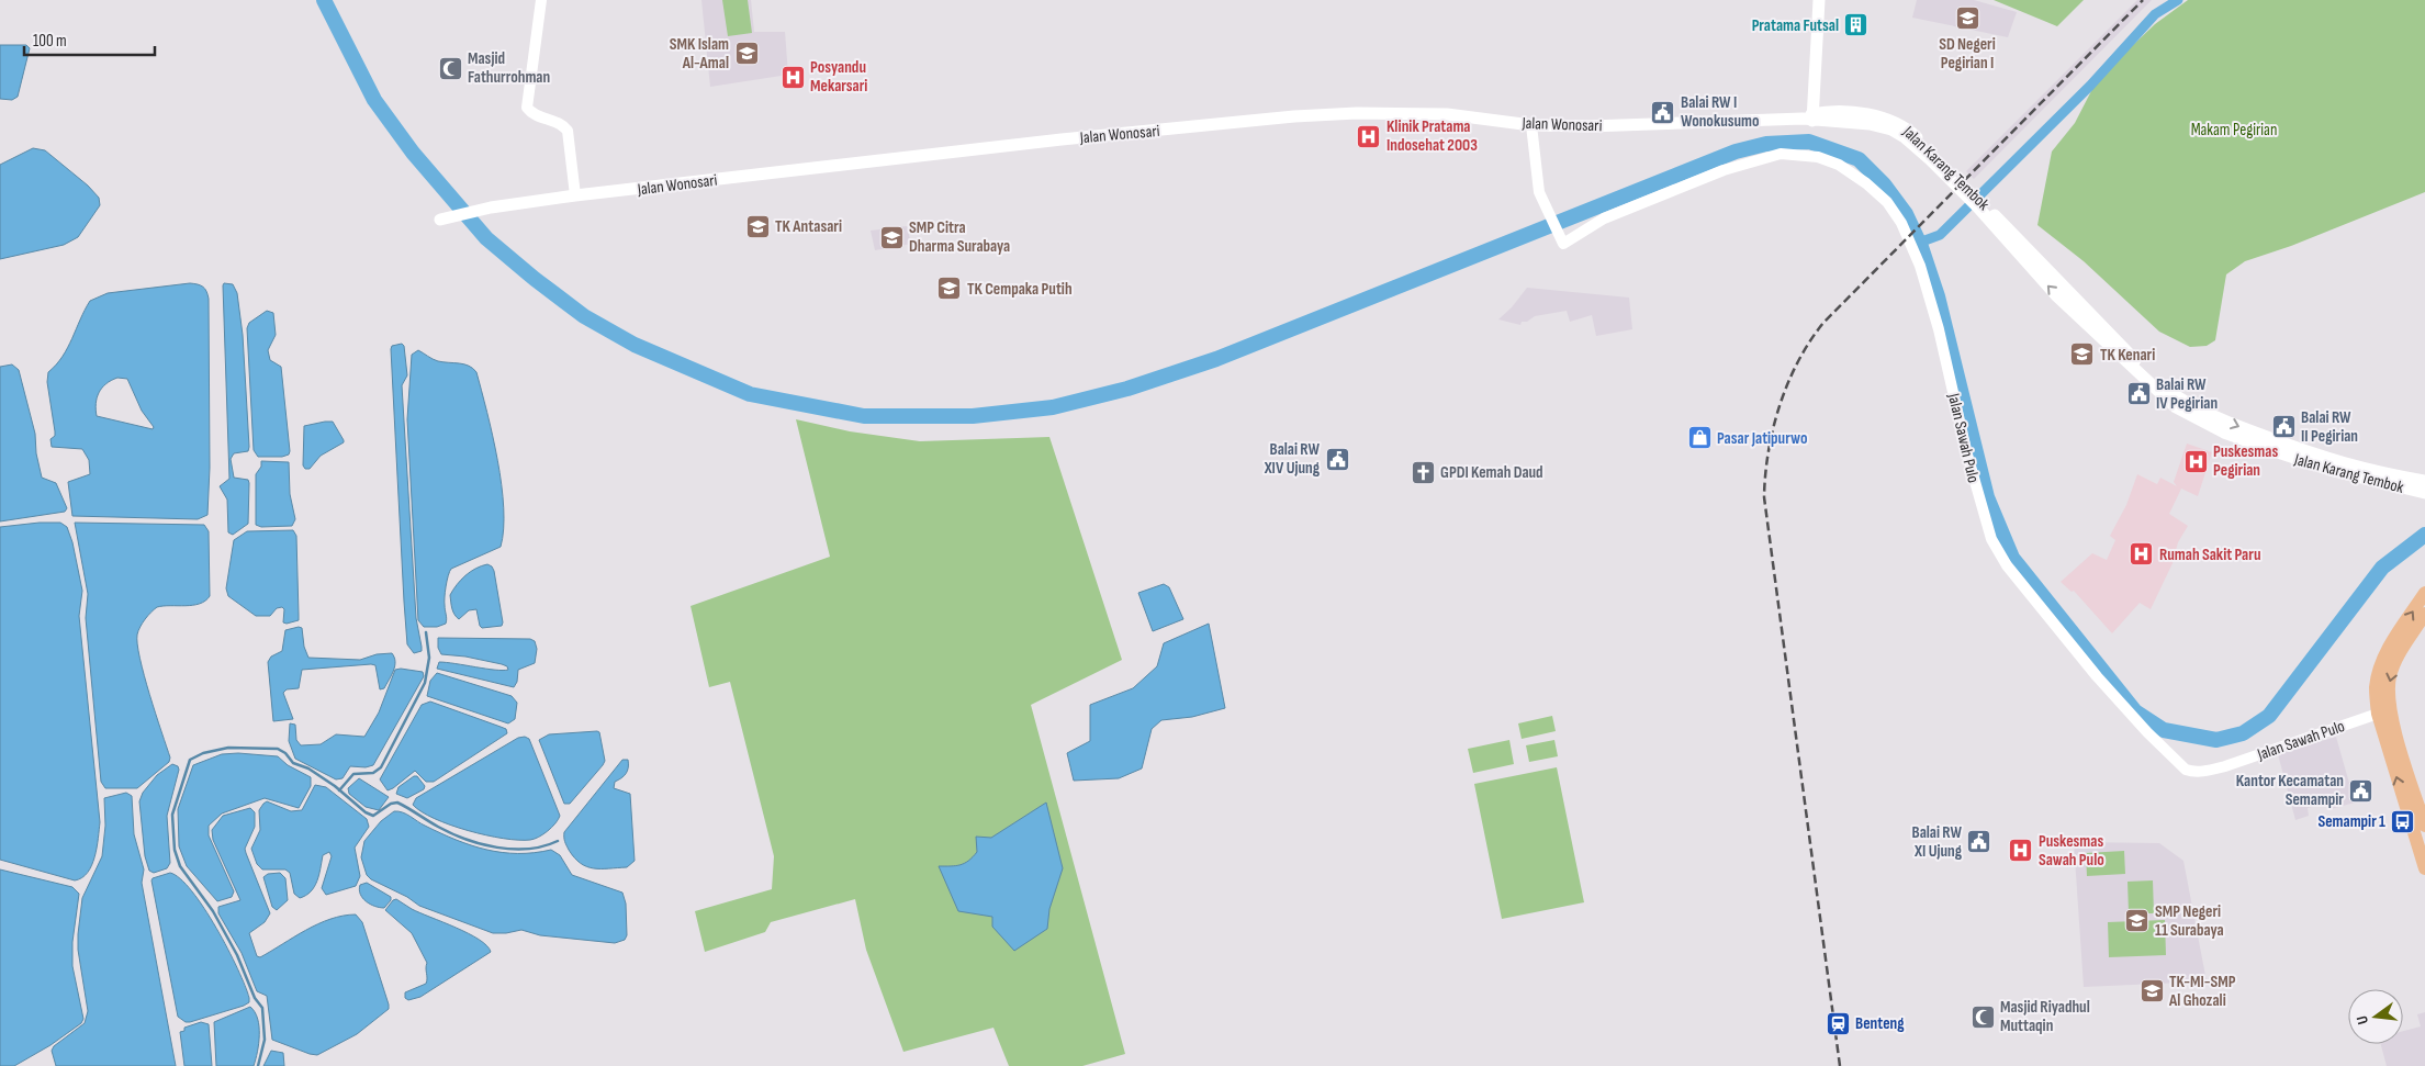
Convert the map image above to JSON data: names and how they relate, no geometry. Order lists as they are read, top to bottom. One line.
{"streets":{"main road":["Jalan Wonosari","Jalan Karang Tembok"],"street":["Jalan Sawah Pulo"]},"crossings":[["Jalan Wonosari","Jalan Karang Tembok"],["Jalan Wonosari","Jalan Sawah Pulo"]],"parks":["Makam Pegirian"],"places":{"school or university":["SD Negeri Pegirian I","SMK Islam Al-Amal","TK Antasari","SMP Citra Dharma Surabaya","TK Cempaka Putih","TK Kenari","SMP Negeri 11 Surabaya","TK-MI-SMP Al Ghozali"],"building":["Pratama Futsal"],"mosque":["Masjid Fathurrohman","Masjid Riyadhul Muttaqin"],"hospital":["Posyandu Mekarsari","Klinik Pratama Indosehat 2003","Puskesmas Pegirian","Rumah Sakit Paru","Puskesmas Sawah Pulo"],"public building":["Balai RW I Wonokusumo","Balai RW IV Pegirian","Balai RW II Pegirian","Balai RW XIV Ujung","Kantor Kecamatan Semampir","Balai RW XI Ujung"],"shop":["Pasar Jatipurwo"],"church":["GPDI Kemah Daud"],"bus stop":["Semampir 1"],"station":["Benteng"]},"scale_bar":"100 m","north":"left"}
